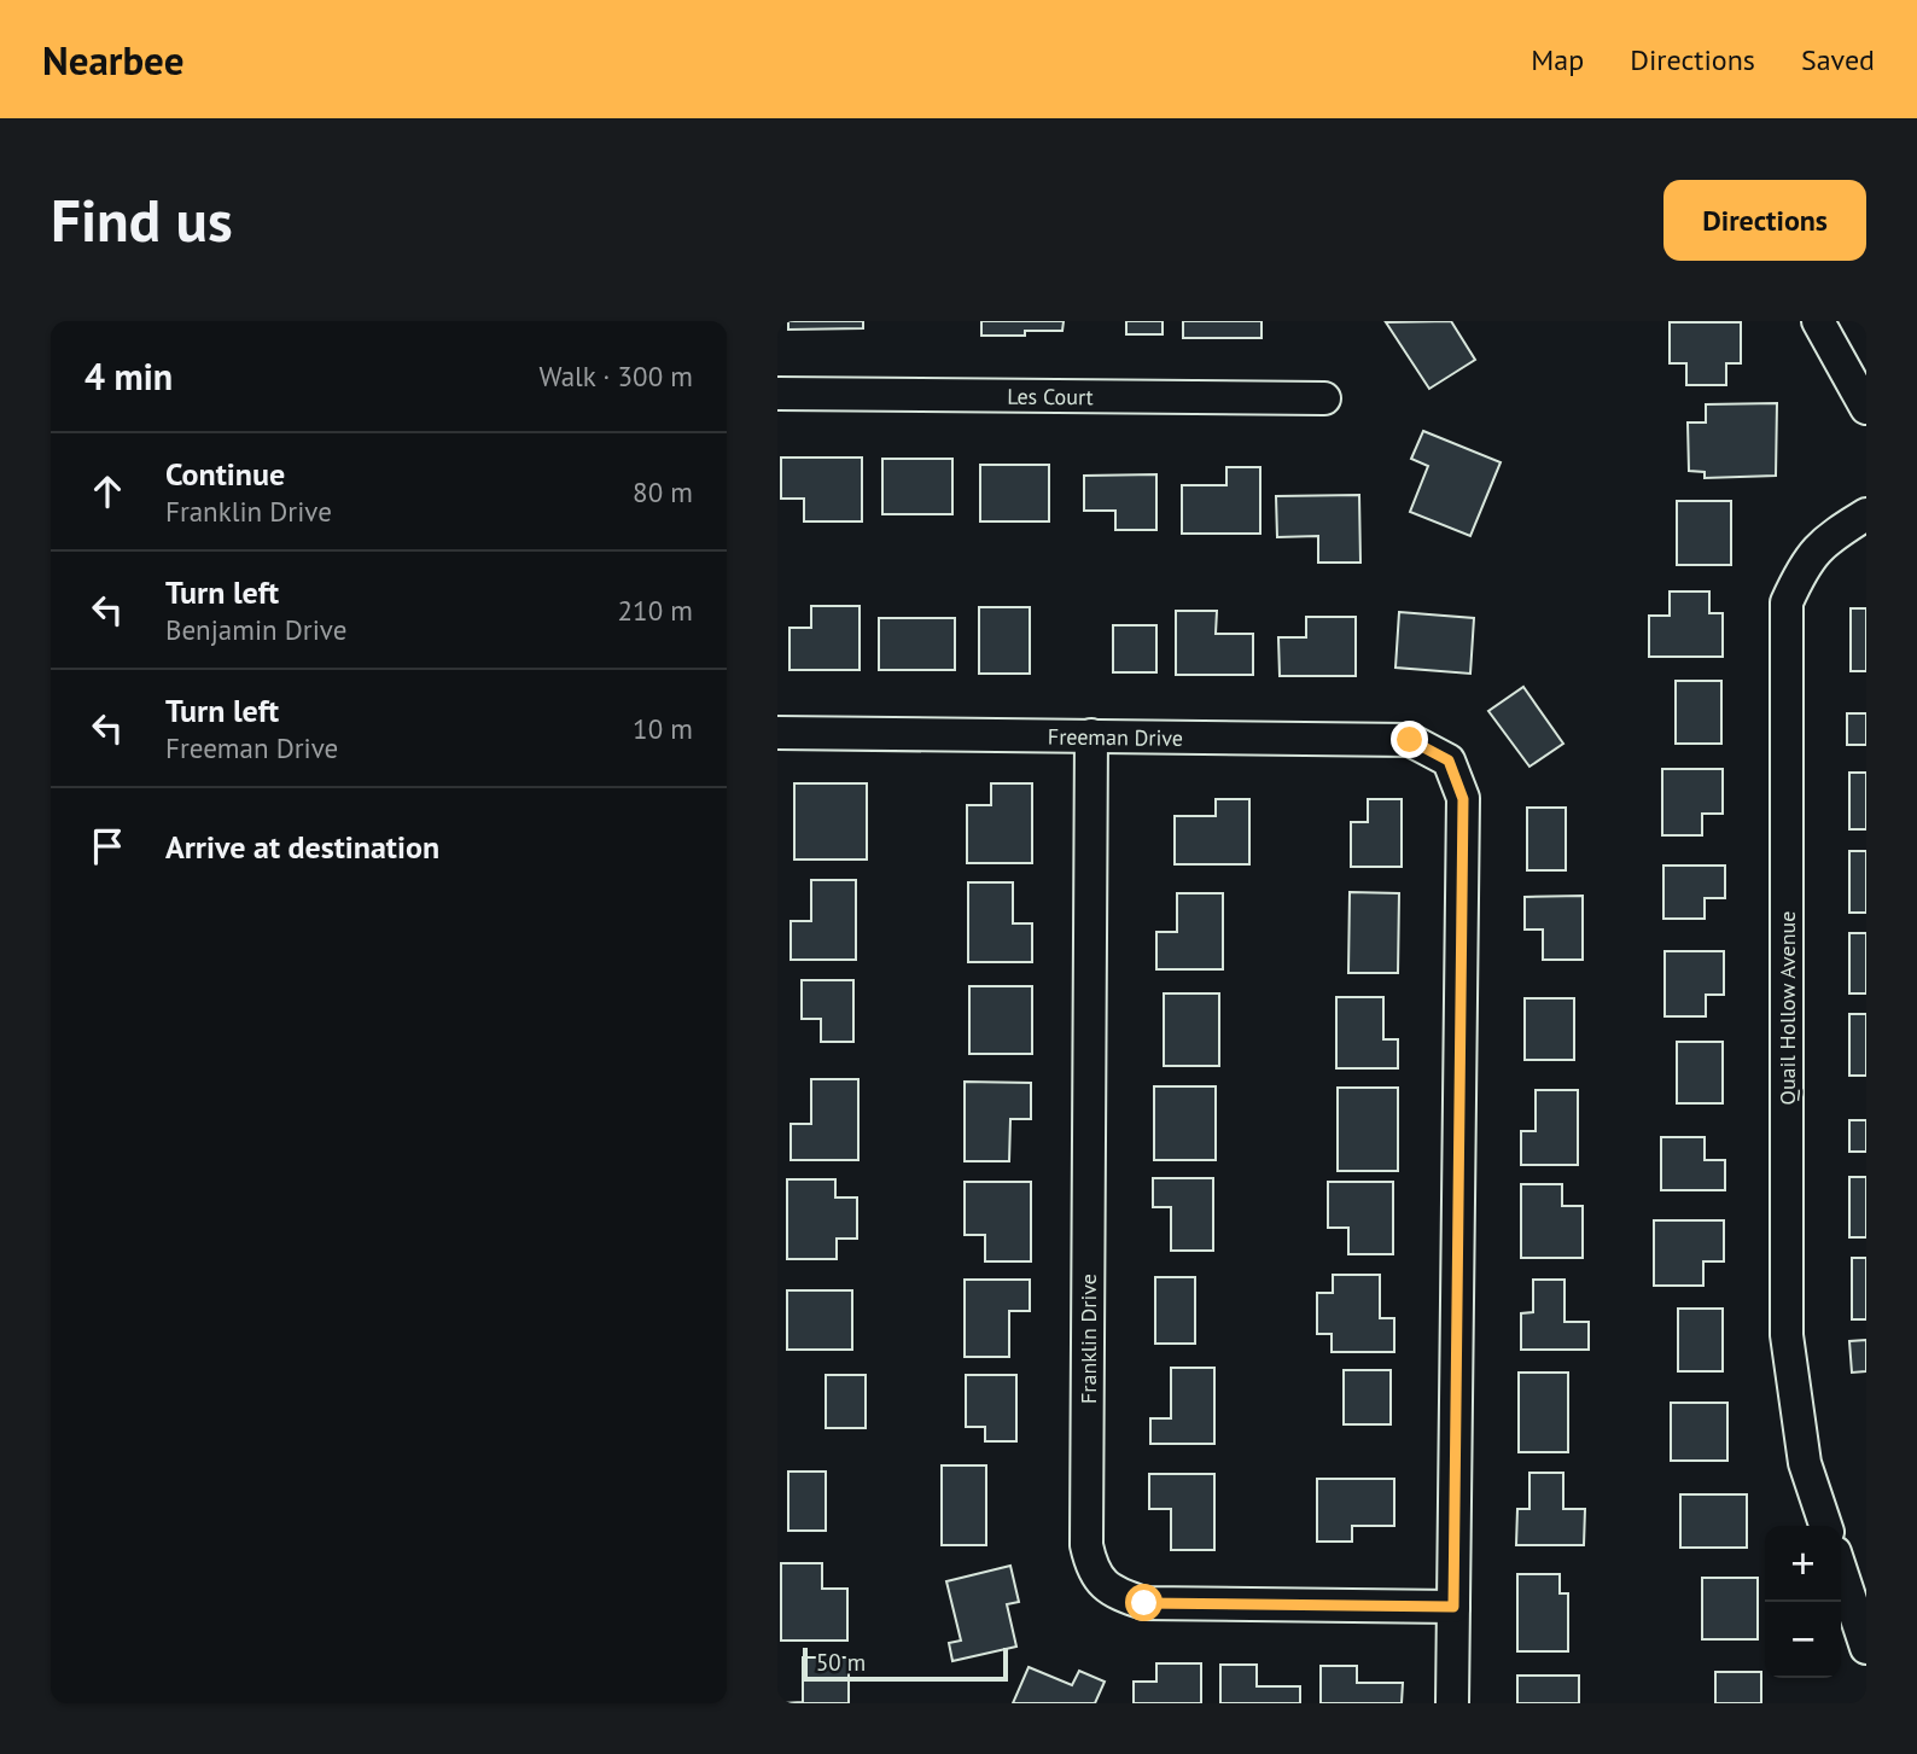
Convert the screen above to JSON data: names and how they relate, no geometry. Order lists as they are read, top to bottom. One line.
{"streets":{"street":["Les Court","Freeman Drive","Quail Hollow Avenue","Franklin Drive"]},"crossings":[["Freeman Drive","Franklin Drive"]],"scale_bar":"50 m","page":{"header":"Nearbee","nav":["Map","Directions","Saved"],"buttons":"Directions","title":"Find us","heading":["4 min","Walk · 300 m"],"list":[["Continue","Franklin Drive","80 m"],["Turn left","Benjamin Drive","210 m"],["Turn left","Freeman Drive","10 m"],"Arrive at destination"],"map_buttons":["+","−"],"scale":"50 m"}}
